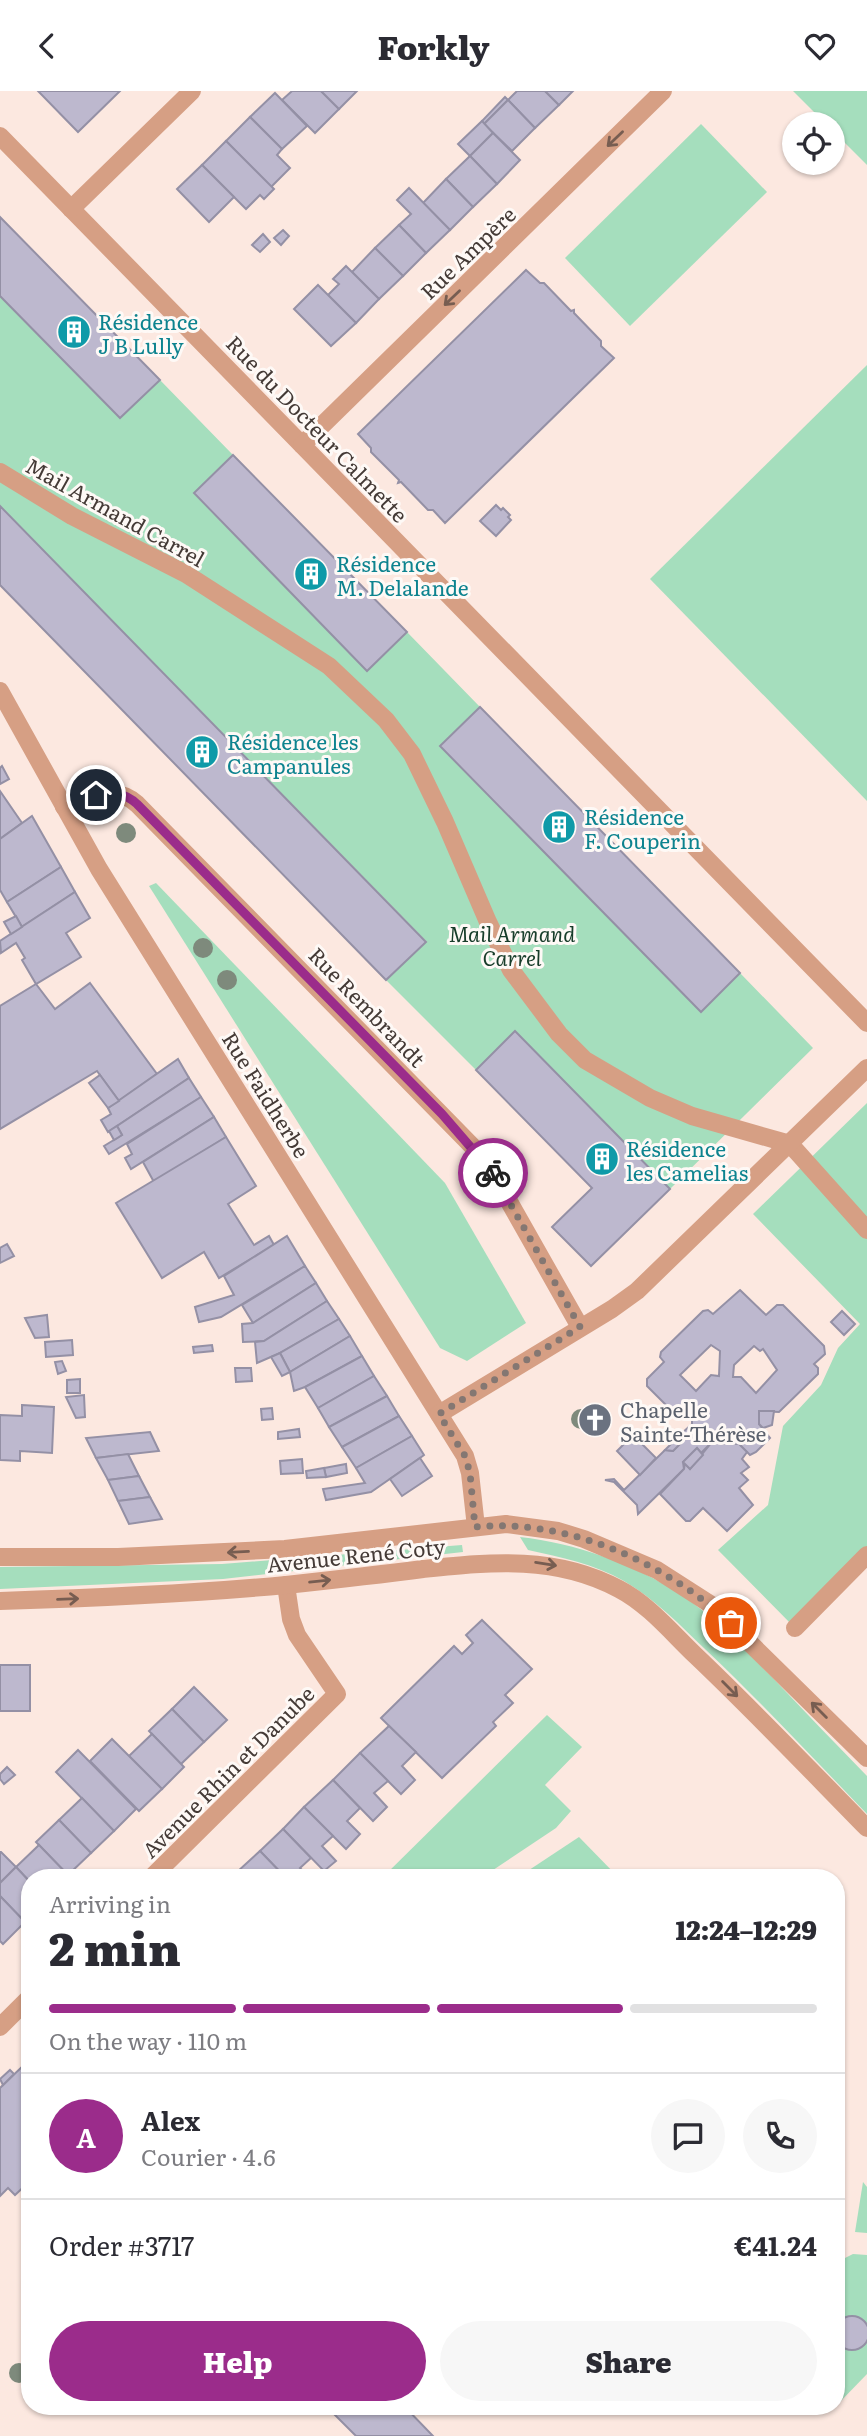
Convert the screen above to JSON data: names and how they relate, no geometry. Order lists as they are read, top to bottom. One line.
{"streets":{"street":["Rue Ampère","Rue du Docteur Calmette","Mail Armand Carrel","Rue Rembrandt","Rue Faidherbe","Avenue René Coty","Avenue Rhin et Danube"]},"crossings":[["Rue Ampère","Rue du Docteur Calmette"],["Rue Rembrandt","Rue Faidherbe"],["Rue Faidherbe","Avenue René Coty"],["Avenue René Coty","Avenue Rhin et Danube"]],"one_way":["Rue Ampère"],"parks":["Mail Armand Carrel"],"places":{"building":["Résidence J B Lully","Résidence M. Delalande","Résidence les Campanules","Résidence F. Couperin","Résidence les Camelias"],"church":["Chapelle Sainte-Thérèse"]},"page":{"header":"Forkly","heading":["2 min","Arriving in","12:24–12:29"],"panel":["Alex","Courier · 4.6","Order #3717","€41.24"],"bar":"On the way · 110 m","round":"A","buttons":["Help","Share"]}}
